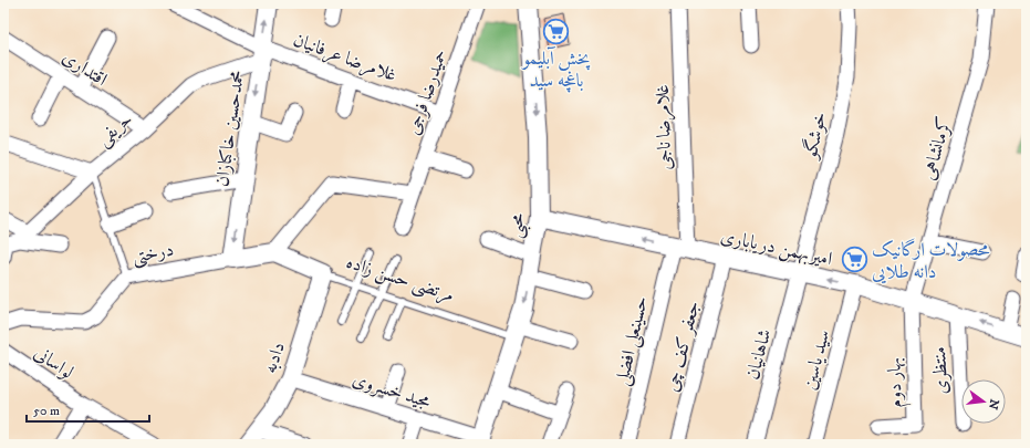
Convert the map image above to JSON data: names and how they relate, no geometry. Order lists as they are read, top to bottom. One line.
{"streets":{"street":["غلامرضا عرفانیان","اقتداری","حمیدرضا فرجی","غلامرضا ناجی","حریفی","محمدحسین خاکبازان","خوشگو","کرمانشاهی","محبی","امیربهمن دریاباری","درختی","مرتضی حسن زاده","حسینعلی افضلی","جعفر کف چی","شاهانیان","دادبه","سید یاسین","لواسانی","منتظری","بهار دوم","مجید خسروی"]},"crossings":[["غلامرضا عرفانیان","حمیدرضا فرجی"],["غلامرضا عرفانیان","حریفی"],["غلامرضا عرفانیان","محمدحسین خاکبازان"],["اقتداری","حریفی"],["غلامرضا ناجی","امیربهمن دریاباری"],["غلامرضا ناجی","حسینعلی افضلی"],["حریفی","محمدحسین خاکبازان"],["محمدحسین خاکبازان","درختی"],["خوشگو","امیربهمن دریاباری"],["خوشگو","شاهانیان"],["کرمانشاهی","امیربهمن دریاباری"],["کرمانشاهی","بهار دوم"],["محبی","امیربهمن دریاباری"],["محبی","مرتضی حسن زاده"],["محبی","مجید خسروی"],["امیربهمن دریاباری","حسینعلی افضلی"],["امیربهمن دریاباری","جعفر کف چی"],["امیربهمن دریاباری","شاهانیان"],["امیربهمن دریاباری","سید یاسین"],["امیربهمن دریاباری","منتظری"],["امیربهمن دریاباری","بهار دوم"],["درختی","مرتضی حسن زاده"],["مرتضی حسن زاده","دادبه"],["دادبه","مجید خسروی"]],"one_way":["محبی"],"places":{"supermarket":["پخش آبلیمو باغچه سید","محصولات ارگانیک دانه طلایی"]},"scale_bar":"50 m","north":"right"}
